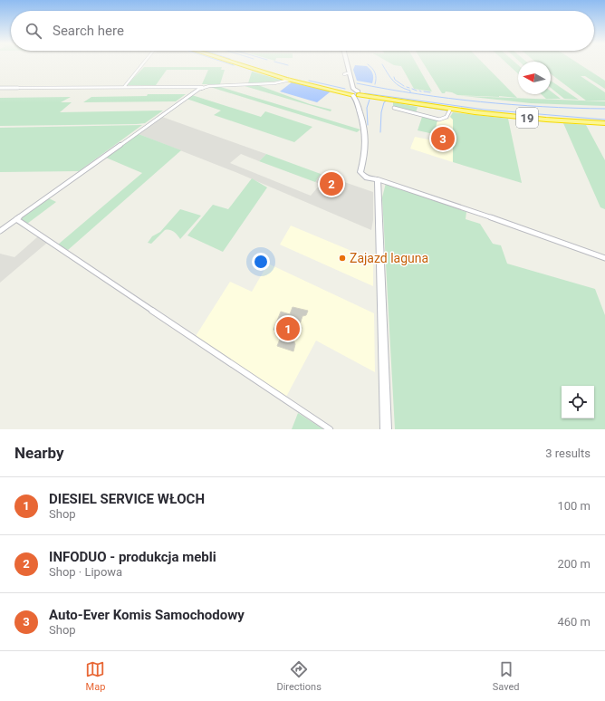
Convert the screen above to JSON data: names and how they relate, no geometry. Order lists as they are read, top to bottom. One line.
{"streets":{"highway":["19"]},"places":["Zajazd laguna"],"north":"left","page":{"search":"Search here","pins":["3","2","1"],"heading":["Nearby","3 results"],"list":[{"mark":"1","name":"DIESIEL SERVICE WŁOCH","note":"Shop","value":"100 m"},{"mark":"2","name":"INFODUO - produkcja mebli","note":"Shop · Lipowa","value":"200 m"},{"mark":"3","name":"Auto-Ever Komis Samochodowy","note":"Shop","value":"460 m"}],"nav":["Map","Directions","Saved"]}}
